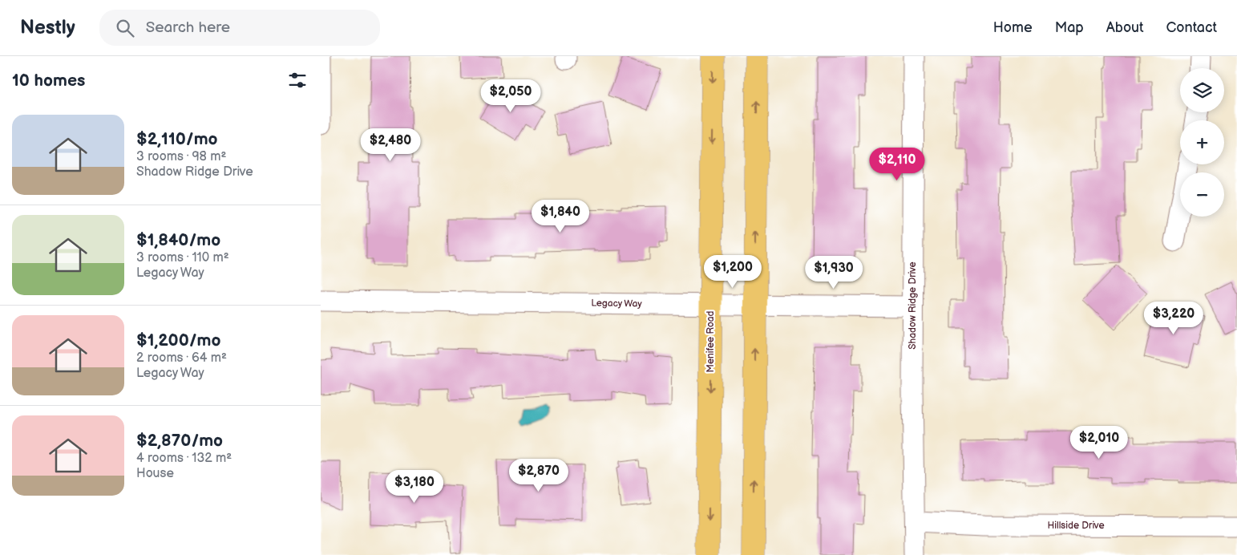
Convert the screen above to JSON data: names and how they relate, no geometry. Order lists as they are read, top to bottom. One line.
{"streets":{"main road":["Menifee Road"],"street":["Legacy Way","Shadow Ridge Drive","Hillside Drive"]},"crossings":[["Legacy Way","Shadow Ridge Drive"],["Legacy Way","Menifee Road"],["Shadow Ridge Drive","Hillside Drive"]],"page":{"header":"Nestly","search":"Search here","nav":["Home","Map","About","Contact"],"heading":"10 homes","map_buttons":["+","−"],"price":["$2,050","$2,480","$2,110","$1,840","$1,200","$1,930","$3,220","$2,010","$2,870","$3,180"],"list":[{"name":"$2,110/mo","note":"3 rooms · 98 m² · Shadow Ridge Drive"},{"name":"$1,840/mo","note":"3 rooms · 110 m² · Legacy Way"},{"name":"$1,200/mo","note":"2 rooms · 64 m² · Legacy Way"},{"name":"$2,870/mo","note":"4 rooms · 132 m² · House"}]}}
